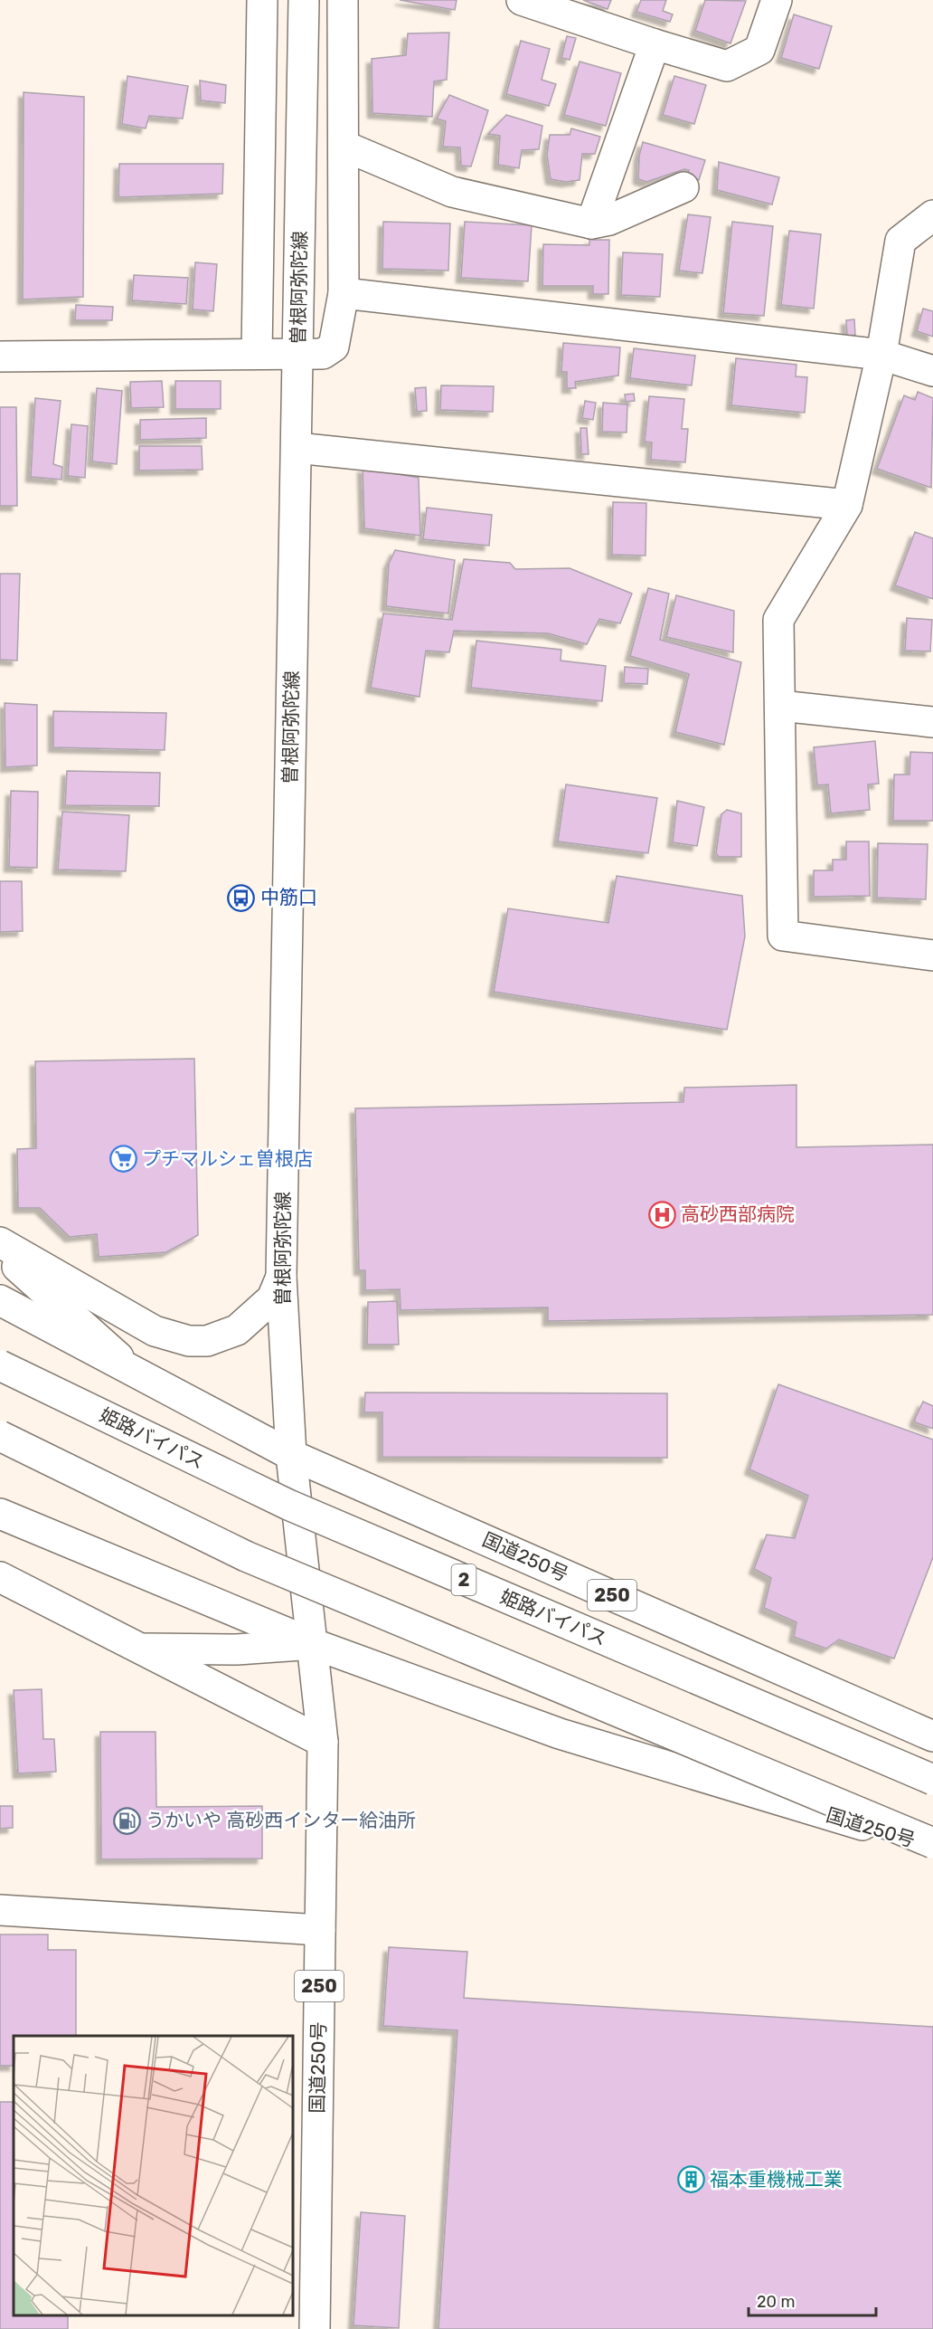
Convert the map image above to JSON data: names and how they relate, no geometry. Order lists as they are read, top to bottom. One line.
{"streets":{"main road":["曽根阿弥陀線","姫路バイパス","国道250号","2","250"]},"crossings":[["曽根阿弥陀線","国道250号"]],"places":{"bus stop":["中筋口"],"supermarket":["プチマルシェ曽根店"],"hospital":["高砂西部病院"],"fuel station":["うかいや 高砂西インター給油所"],"building":["福本重機械工業"]},"scale_bar":"20 m"}
